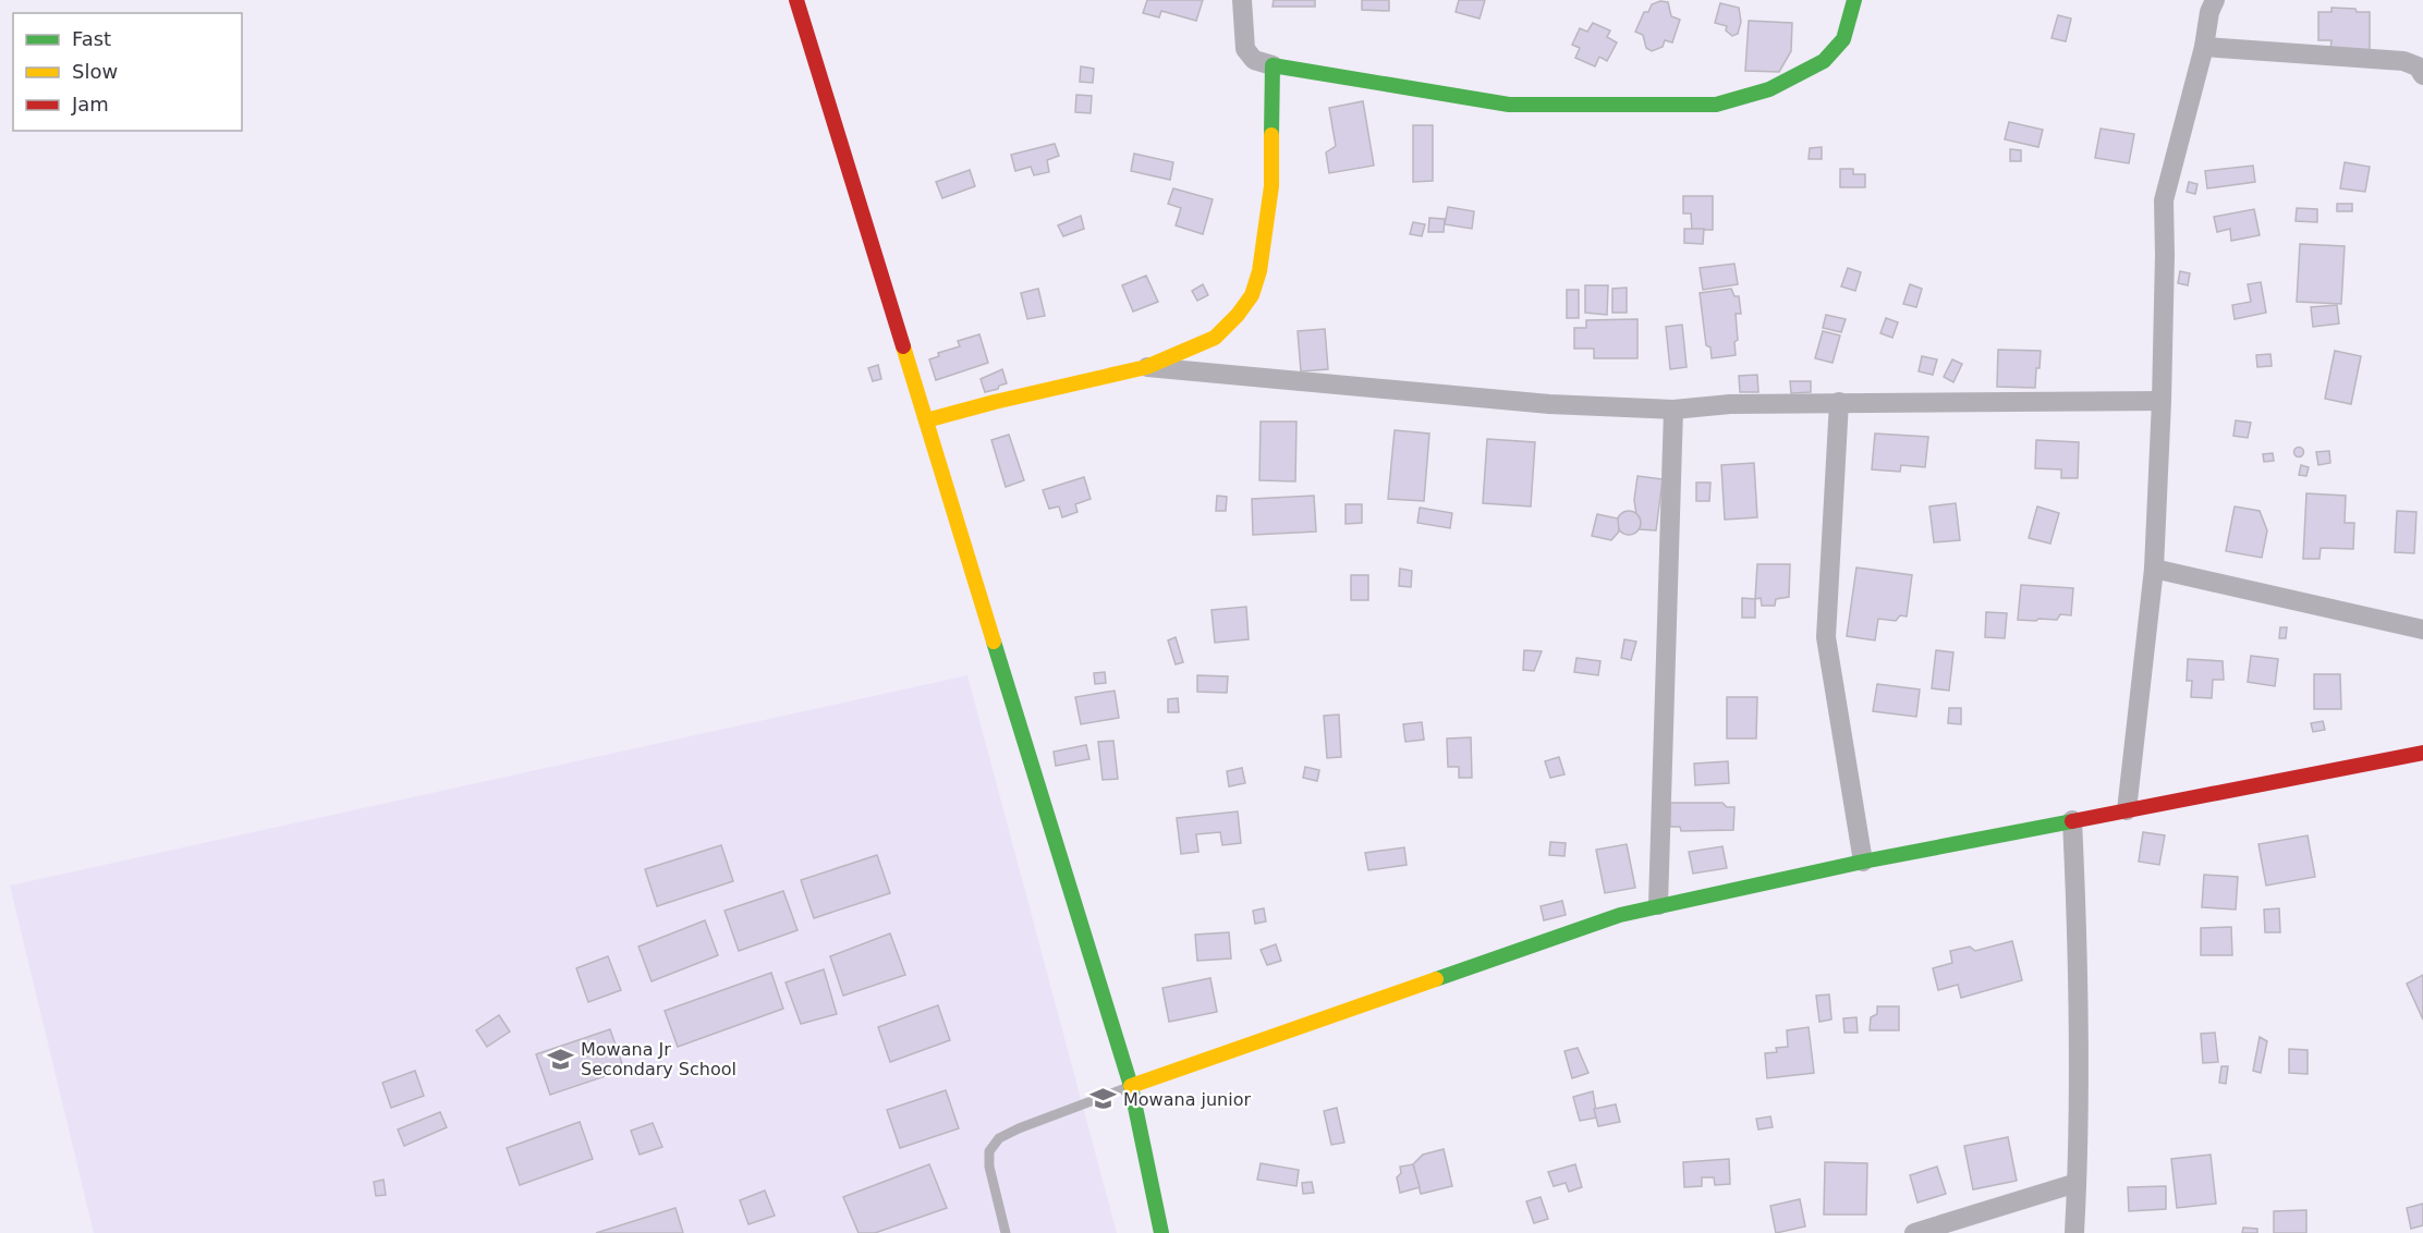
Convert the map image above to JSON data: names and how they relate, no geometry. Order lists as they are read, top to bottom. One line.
{"places":{"school or university":["Mowana Jr Secondary School","Mowana junior"]},"legend":["Fast","Slow","Jam"]}
